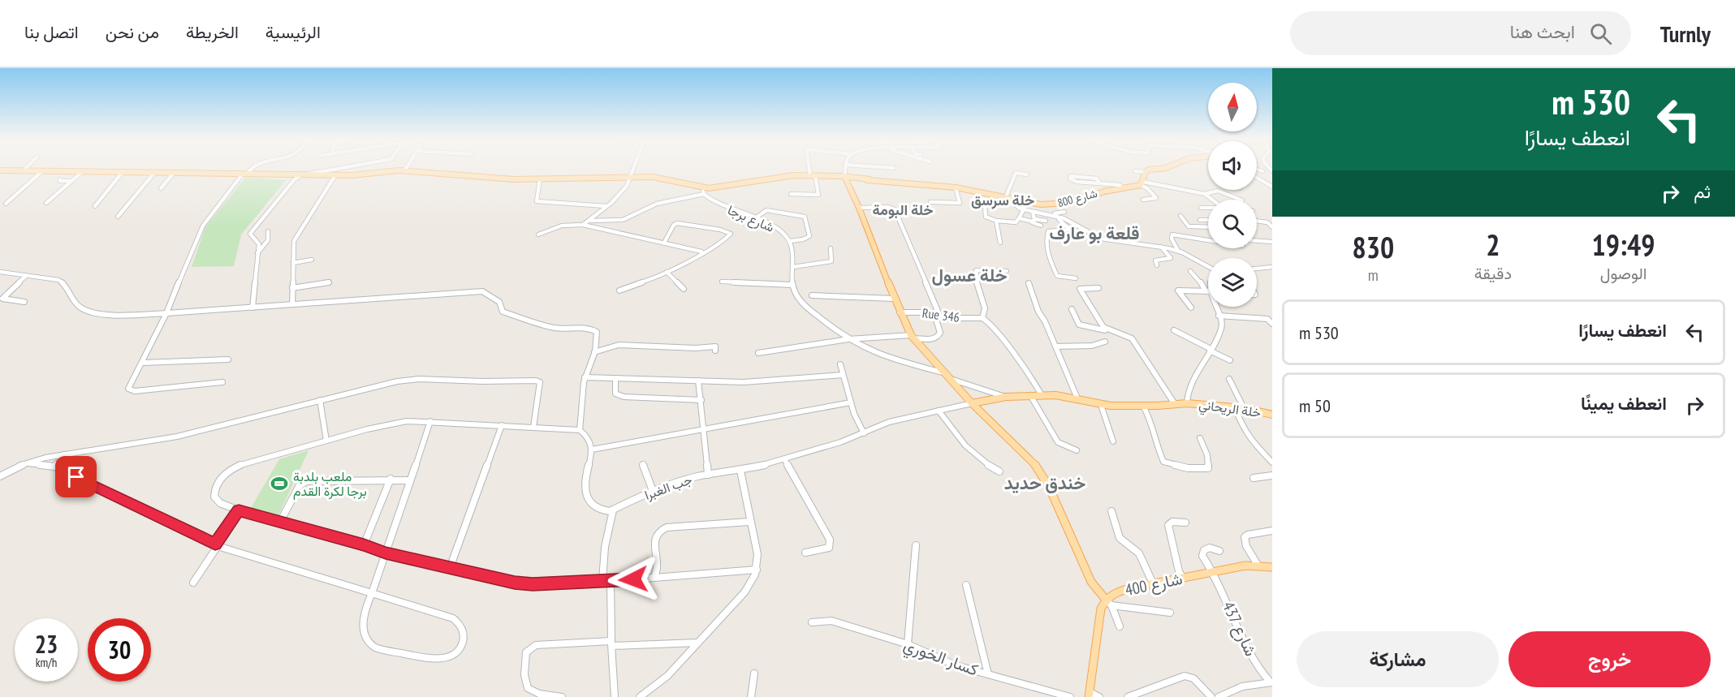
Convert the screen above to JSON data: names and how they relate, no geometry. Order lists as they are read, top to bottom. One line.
{"streets":{"main road":["شارع 800","خلة الريحاني","شارع 400"],"street":["شارع برجا","Rue 346","جب الغبرا","شارع 437","كسار الخوري"]},"crossings":[["خلة الريحاني","جب الغبرا"],["شارع 400","شارع 437"]],"districts":["خلة سرسق","خلة البومة","قلعة بو عارف","خلة عسول","خندق حديد"],"places":{"sports":["ملعب بلدبة برجا لكرة القدم"]},"north":"top","page":{"header":"Turnly","search":"ابحث هنا","nav":["الرئيسية","الخريطة","من نحن","اتصل بنا"],"turn":["530 m","انعطف يسارًا"],"then":"ثم","eta":["19:49","الوصول","2","دقيقة","830","m"],"list":[{"name":"انعطف يسارًا","value":"530 m"},{"name":"انعطف يمينًا","value":"50 m"}],"speed":"23 km/h","limit":"30","buttons":["خروج","مشاركة"]}}
